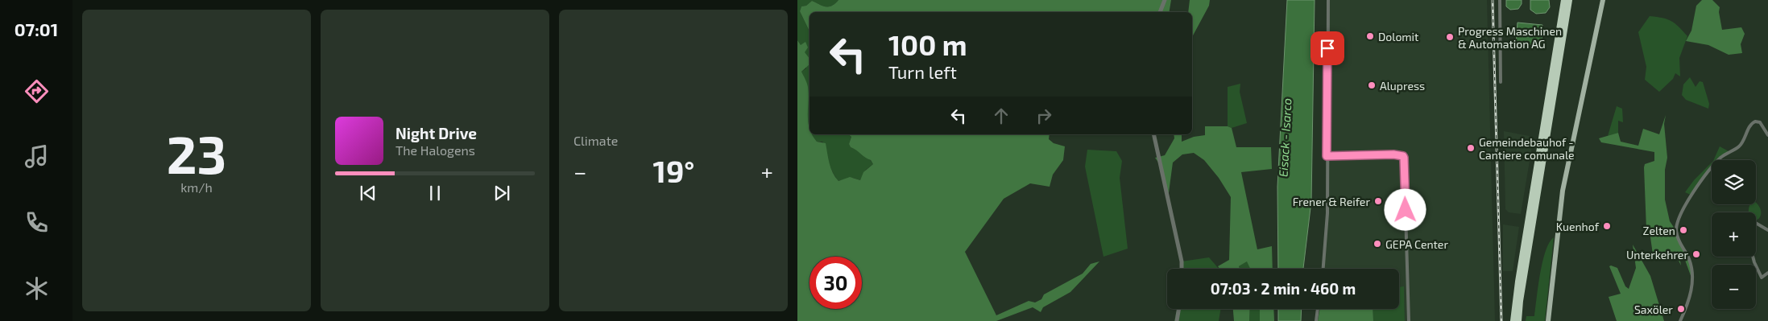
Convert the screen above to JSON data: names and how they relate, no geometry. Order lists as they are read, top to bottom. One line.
{"water":["Eisack - Isarco"],"places":["Dolomit","Progress Maschinen & Automation AG","Alupress","Gemeindebauhof - Cantiere comunale","Frener & Reifer","Kuenhof","Zelten","GEPA Center","Unterkehrer","Saxöler"],"page":{"tabs":"07:01","tile":[["23","km/h"],"Climate"],"turn":["100 m","Turn left"],"song":["Night Drive","The Halogens"],"heat":["−","19°","+"],"map_buttons":["+","−"],"limit":"30","trip":"07:03 · 2 min · 460 m"}}
